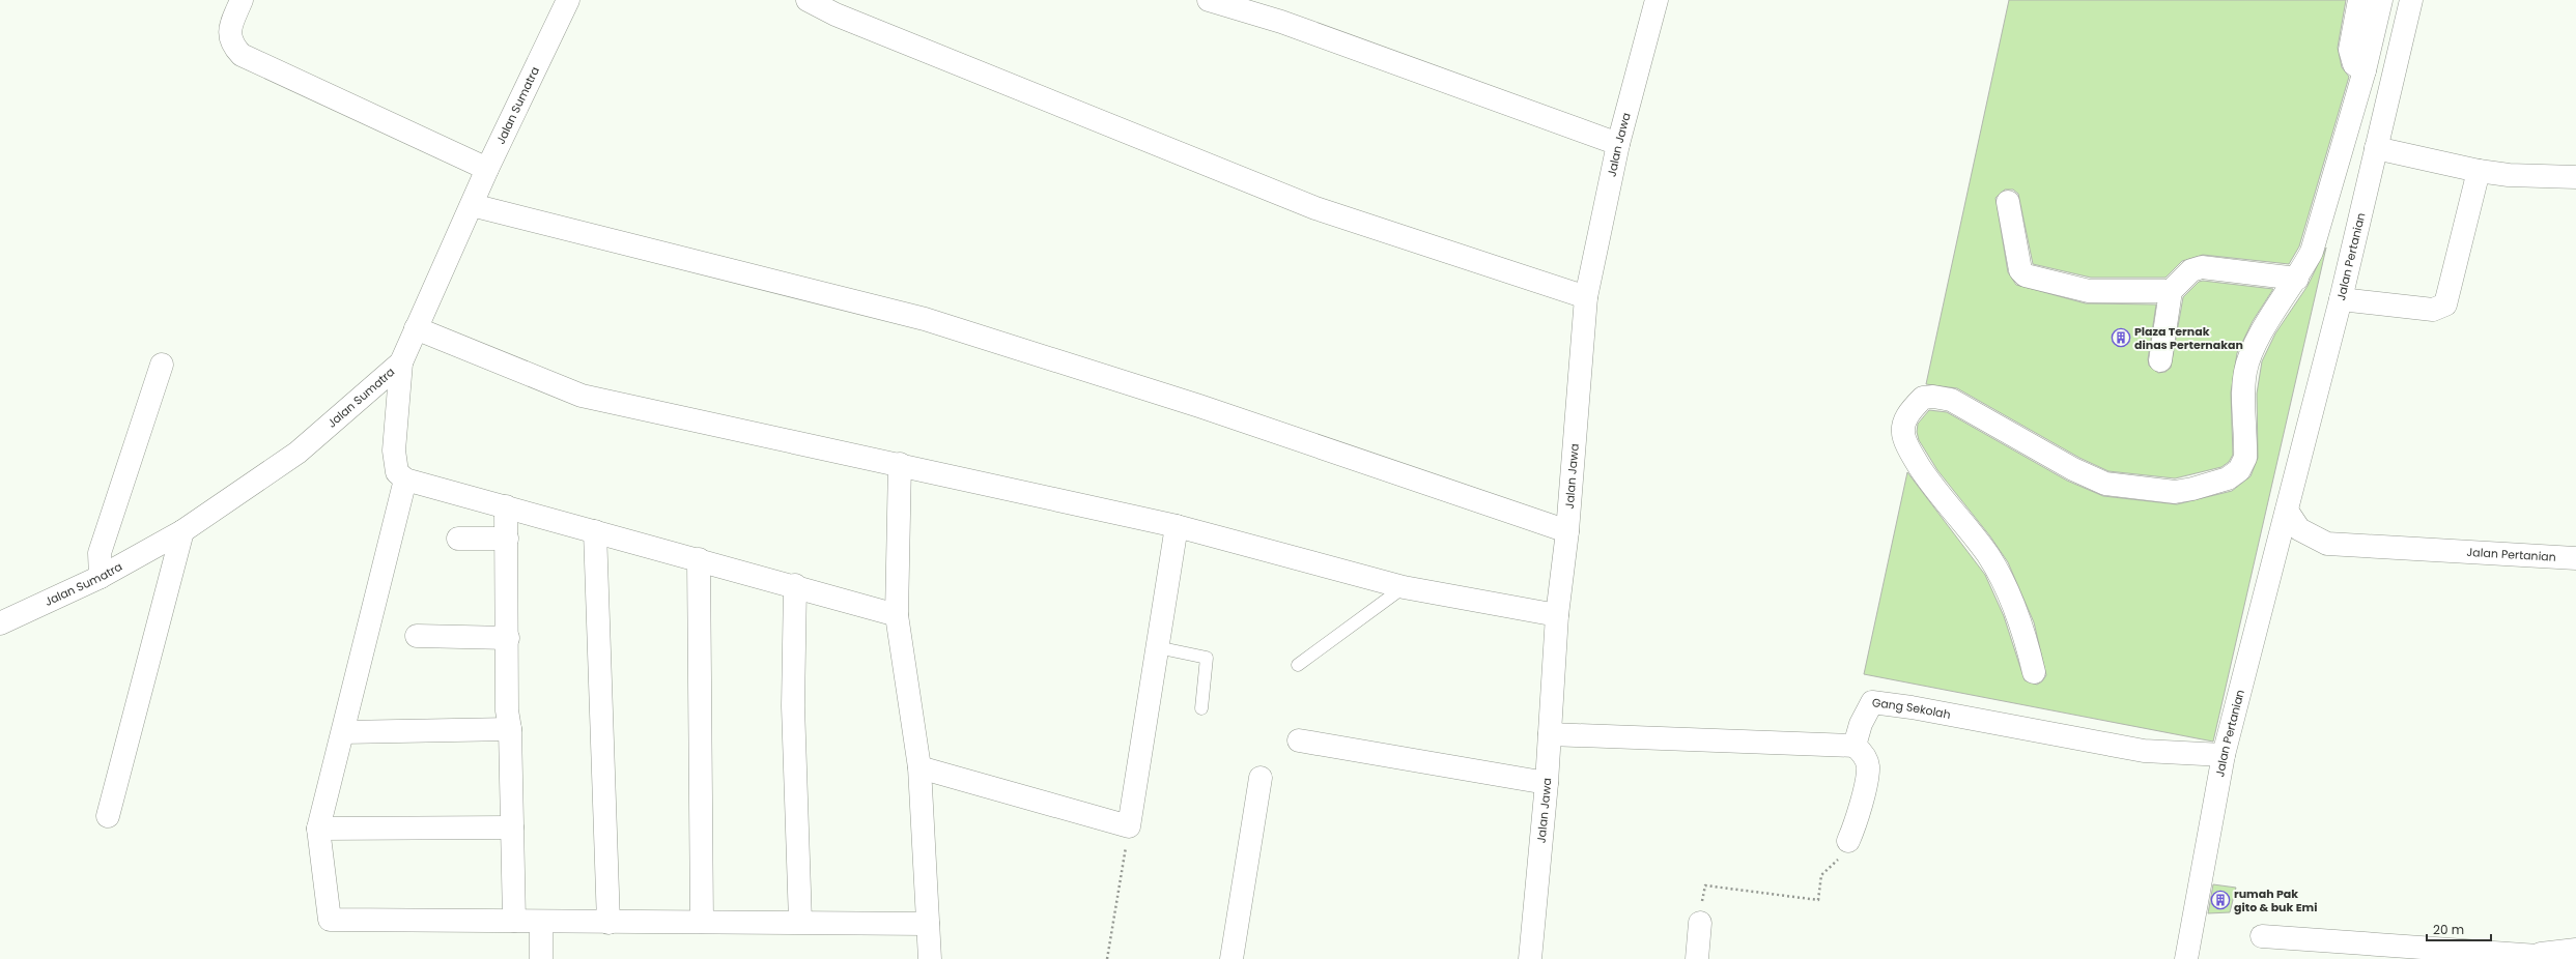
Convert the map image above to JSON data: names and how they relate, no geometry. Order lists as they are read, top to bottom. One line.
{"streets":{"street":["Jalan Sumatra","Jalan Jawa","Jalan Pertanian","Gang Sekolah"]},"crossings":[["Jalan Pertanian","Gang Sekolah"]],"places":{"building":["Plaza Ternak dinas Perternakan","rumah Pak gito & buk Emi"]},"scale_bar":"20 m"}
